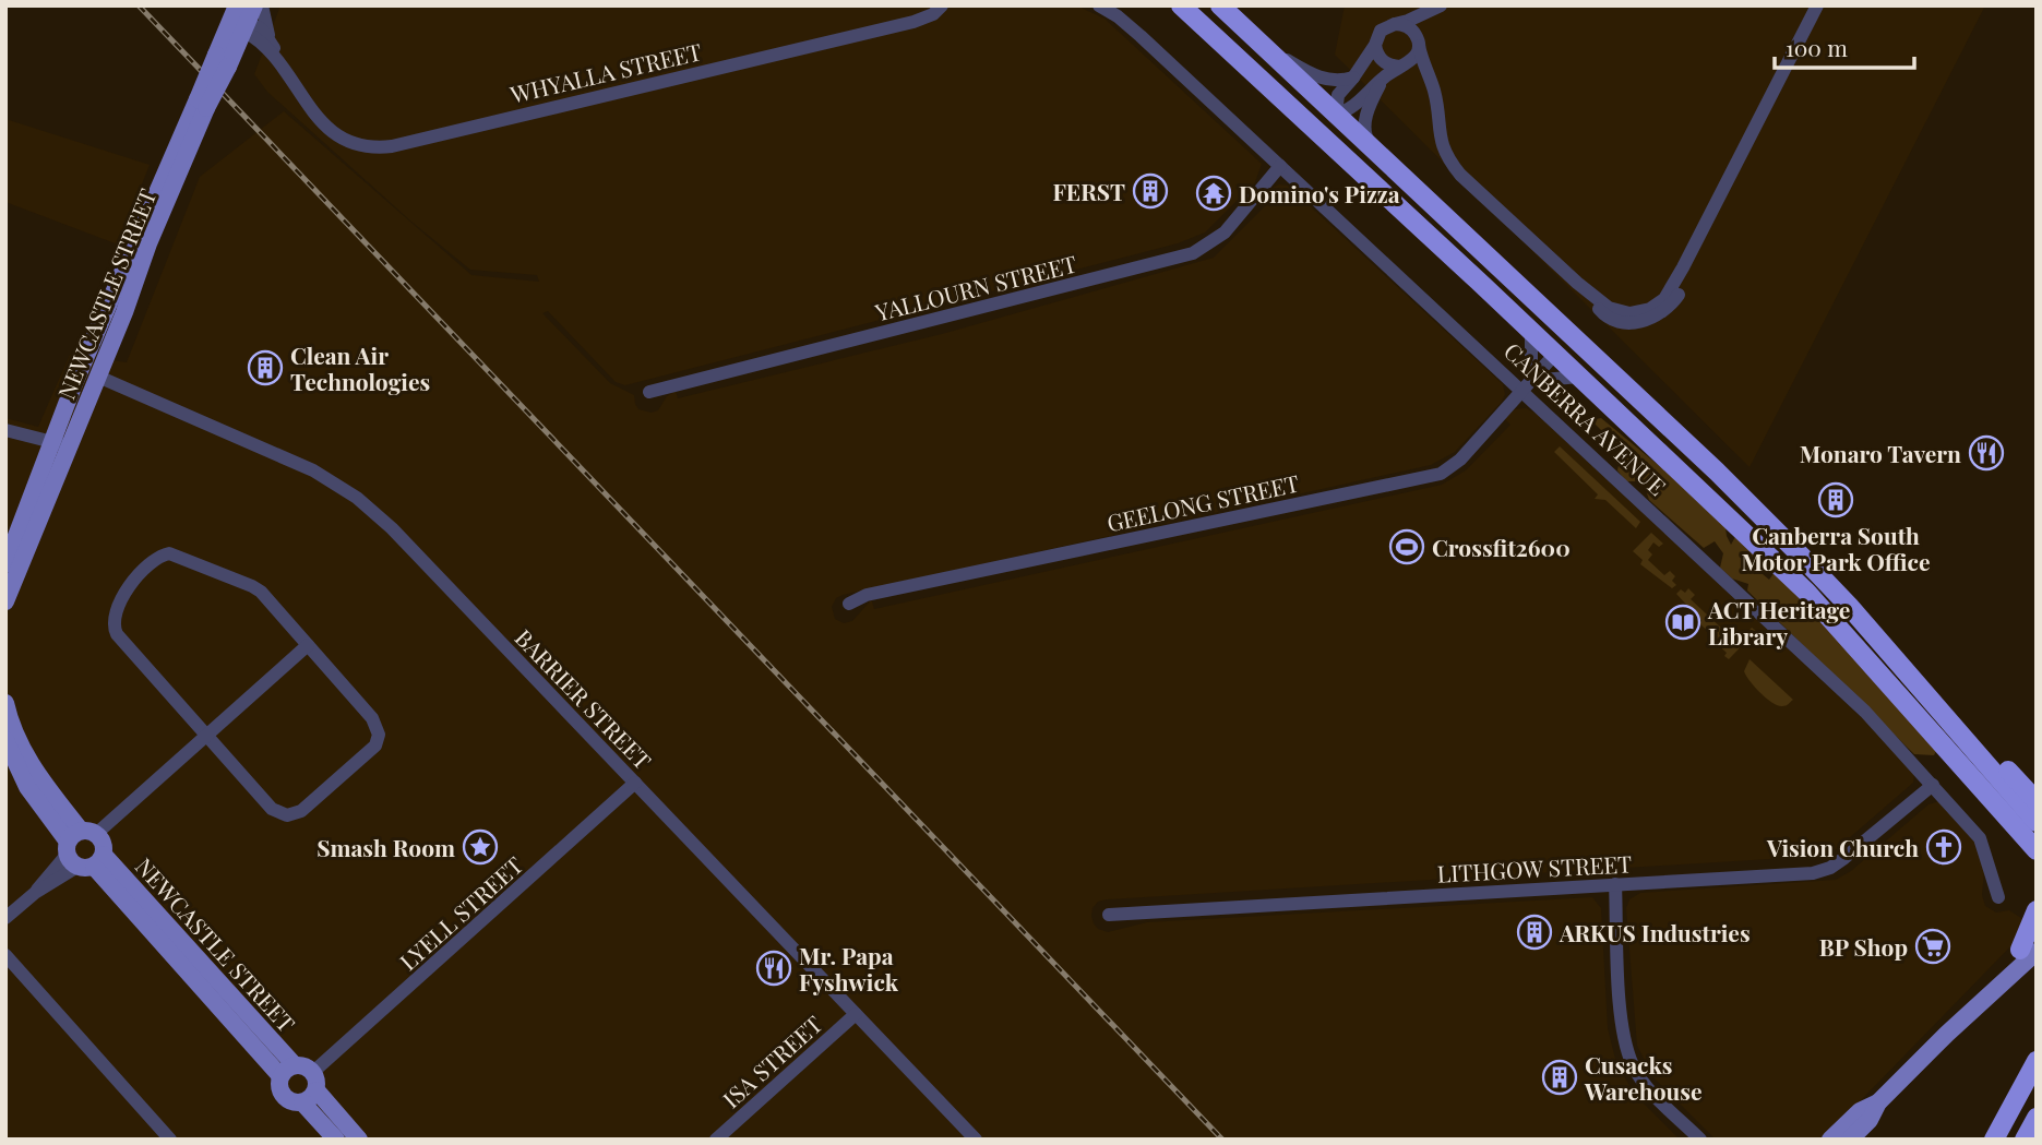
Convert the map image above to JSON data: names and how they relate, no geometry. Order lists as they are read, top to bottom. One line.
{"streets":{"highway":["CANBERRA AVENUE"],"main road":["NEWCASTLE STREET"],"street":["WHYALLA STREET","YALLOURN STREET","GEELONG STREET","BARRIER STREET","LITHGOW STREET","LYELL STREET","ISA STREET"]},"crossings":[["WHYALLA STREET","NEWCASTLE STREET"],["YALLOURN STREET","CANBERRA AVENUE"],["NEWCASTLE STREET","BARRIER STREET"],["NEWCASTLE STREET","LYELL STREET"],["CANBERRA AVENUE","GEELONG STREET"],["CANBERRA AVENUE","LITHGOW STREET"],["BARRIER STREET","LYELL STREET"],["BARRIER STREET","ISA STREET"]],"places":{"building":["FERST","Clean Air Technologies","Canberra South Motor Park Office","ARKUS Industries","Cusacks Warehouse"],"temple":["Domino's Pizza"],"restaurant":["Monaro Tavern","Mr. Papa Fyshwick"],"sports":["Crossfit2600"],"library":["ACT Heritage Library"],"place":["Smash Room"],"church":["Vision Church"],"supermarket":["BP Shop"]},"scale_bar":"100 m"}
